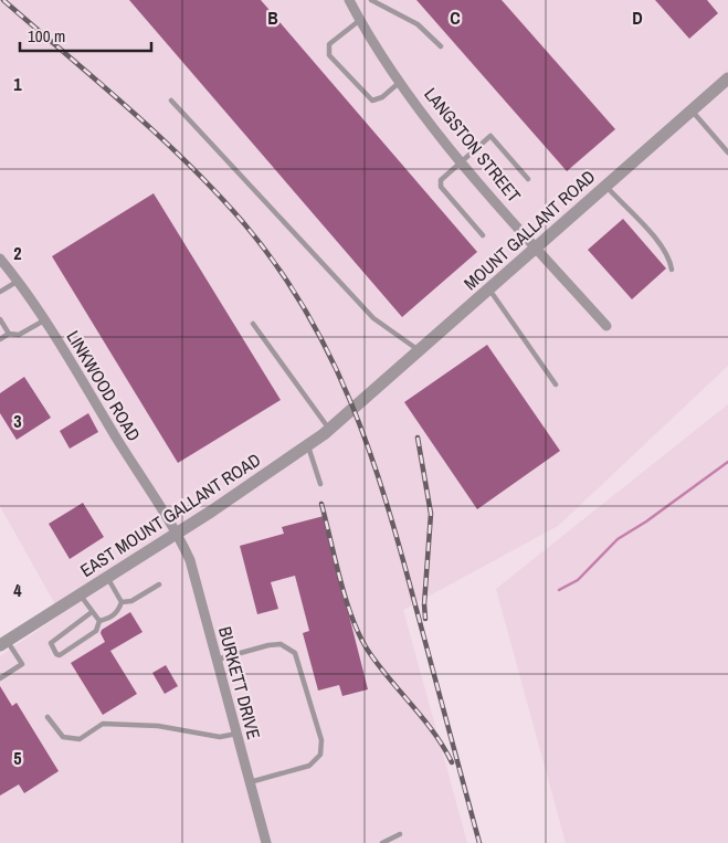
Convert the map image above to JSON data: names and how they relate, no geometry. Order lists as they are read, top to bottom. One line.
{"streets":{"street":["LANGSTON STREET","MOUNT GALLANT ROAD","LINKWOOD ROAD","EAST MOUNT GALLANT ROAD","BURKETT DRIVE"]},"crossings":[["LANGSTON STREET","MOUNT GALLANT ROAD"],["MOUNT GALLANT ROAD","EAST MOUNT GALLANT ROAD"],["LINKWOOD ROAD","EAST MOUNT GALLANT ROAD"],["LINKWOOD ROAD","BURKETT DRIVE"],["EAST MOUNT GALLANT ROAD","BURKETT DRIVE"]],"scale_bar":"100 m","grid":{"columns":["B","C","D"],"rows":["1","2","3","4","5"]}}
